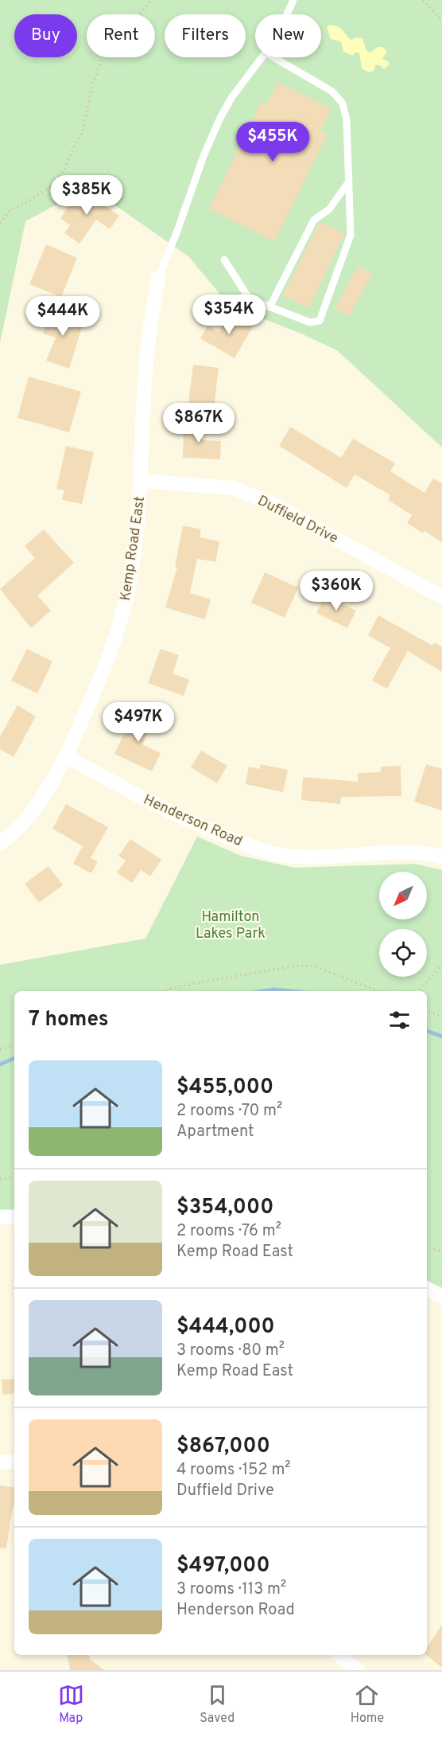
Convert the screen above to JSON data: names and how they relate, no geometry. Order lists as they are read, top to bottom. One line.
{"streets":{"street":["Duffield Drive","Kemp Road East","Henderson Road"]},"crossings":[["Duffield Drive","Kemp Road East"],["Kemp Road East","Henderson Road"]],"parks":["Hamilton Lakes Park"],"north":"bottom left","page":{"chip":["Buy","Rent","Filters","New"],"price":["$455K","$385K","$354K","$444K","$867K","$360K","$497K"],"heading":"7 homes","list":[{"name":"$455,000","note":"2 rooms · 70 m² · Apartment"},{"name":"$354,000","note":"2 rooms · 76 m² · Kemp Road East"},{"name":"$444,000","note":"3 rooms · 80 m² · Kemp Road East"},{"name":"$867,000","note":"4 rooms · 152 m² · Duffield Drive"},{"name":"$497,000","note":"3 rooms · 113 m² · Henderson Road"}],"tabs":["Map","Saved","Home"]}}
